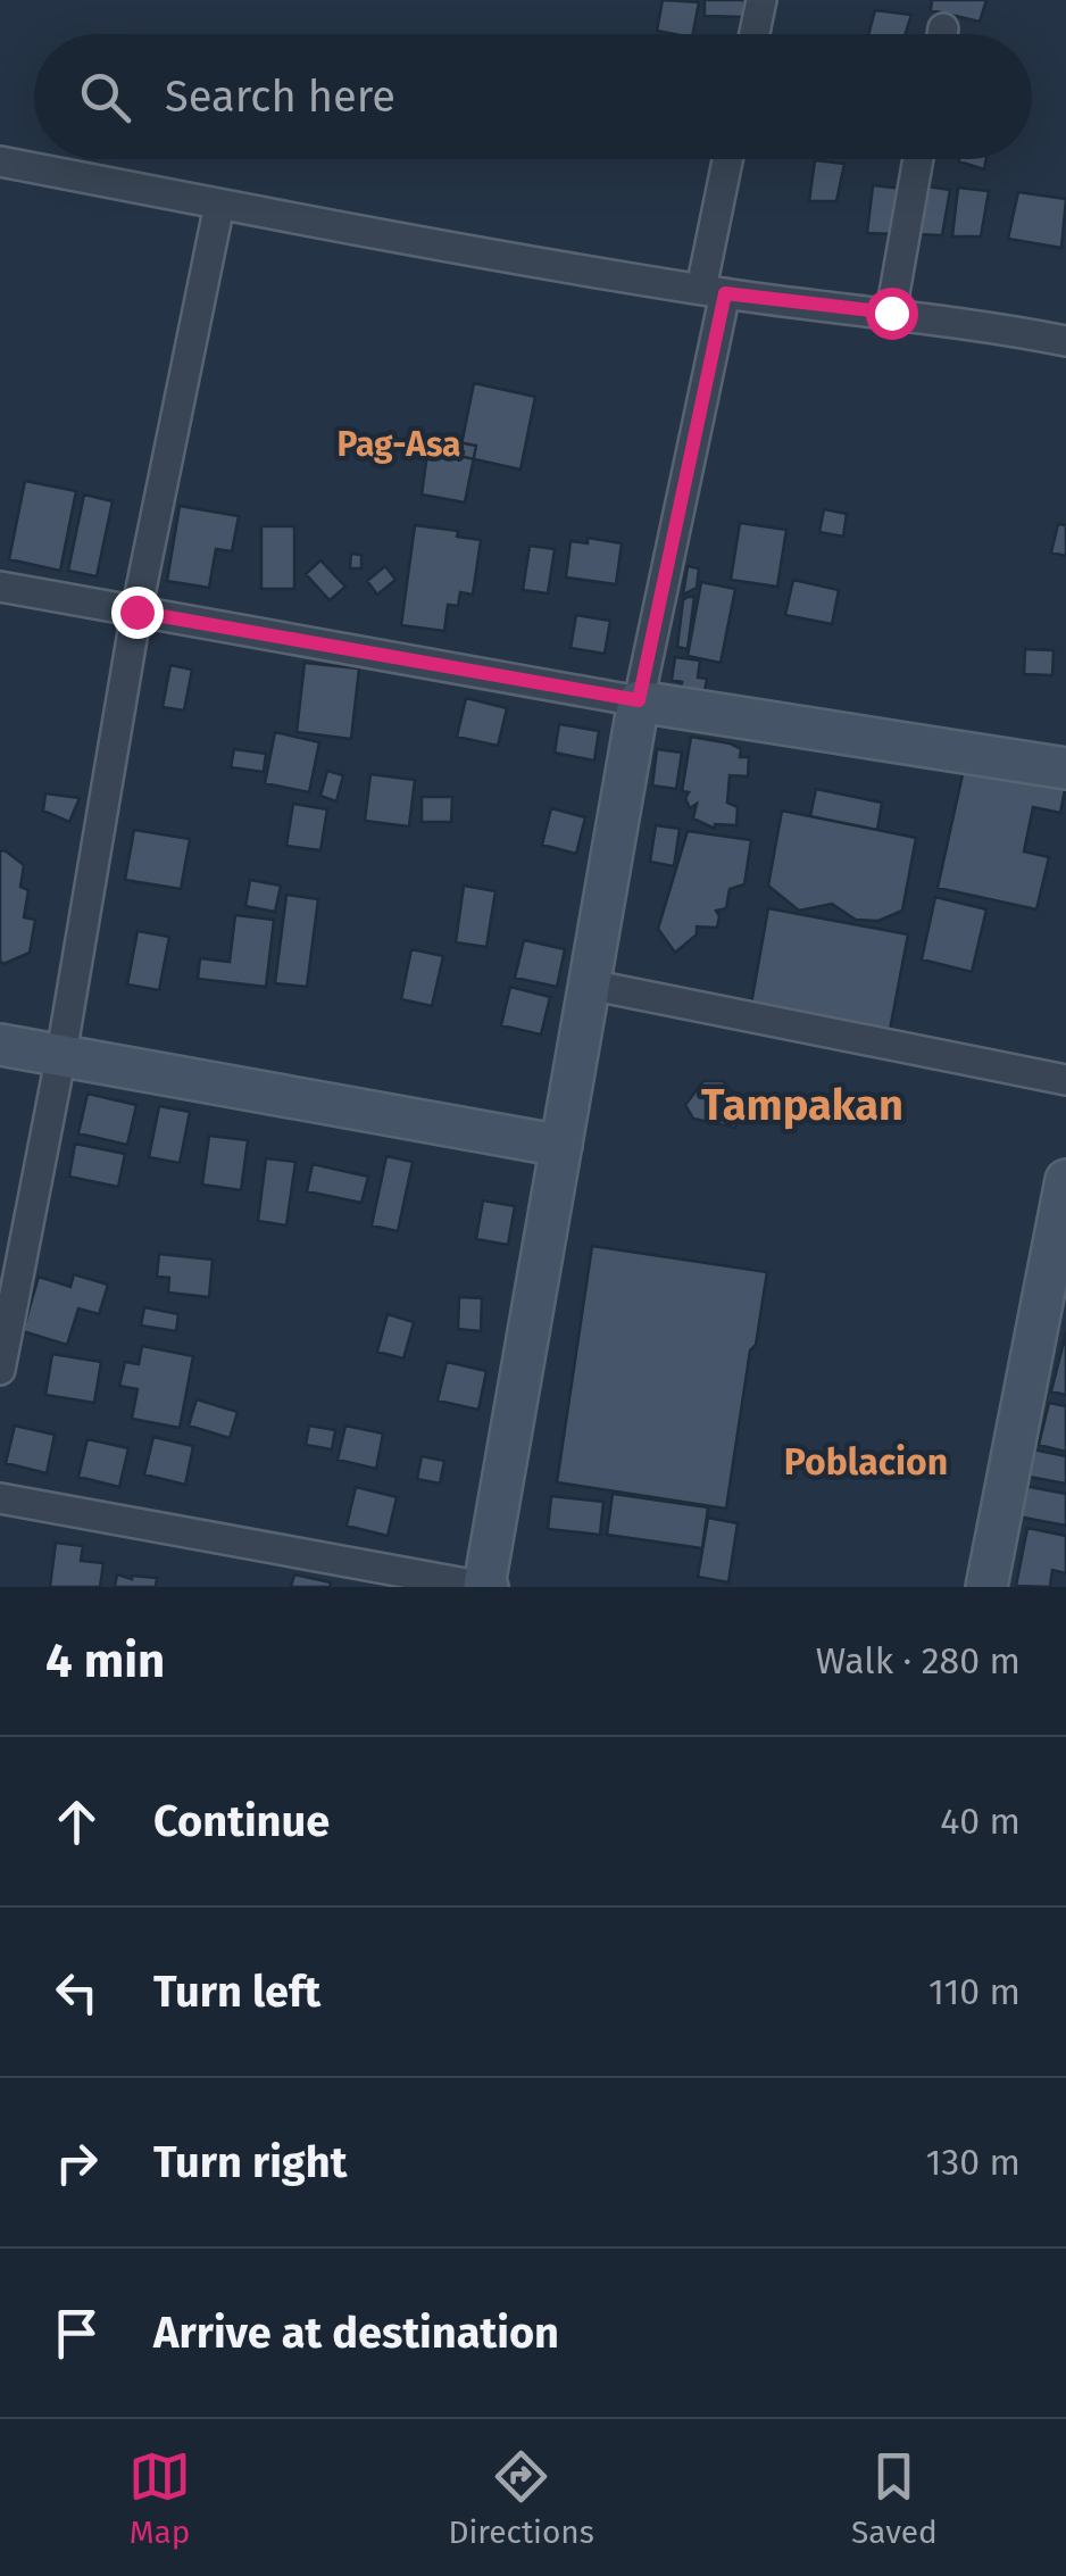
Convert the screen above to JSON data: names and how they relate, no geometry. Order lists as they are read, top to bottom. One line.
{"districts":["Pag-Asa","Tampakan","Poblacion"],"page":{"search":"Search here","heading":["4 min","Walk · 280 m"],"list":[["Continue","40 m"],["Turn left","110 m"],["Turn right","130 m"],"Arrive at destination"],"nav":["Map","Directions","Saved"]}}
